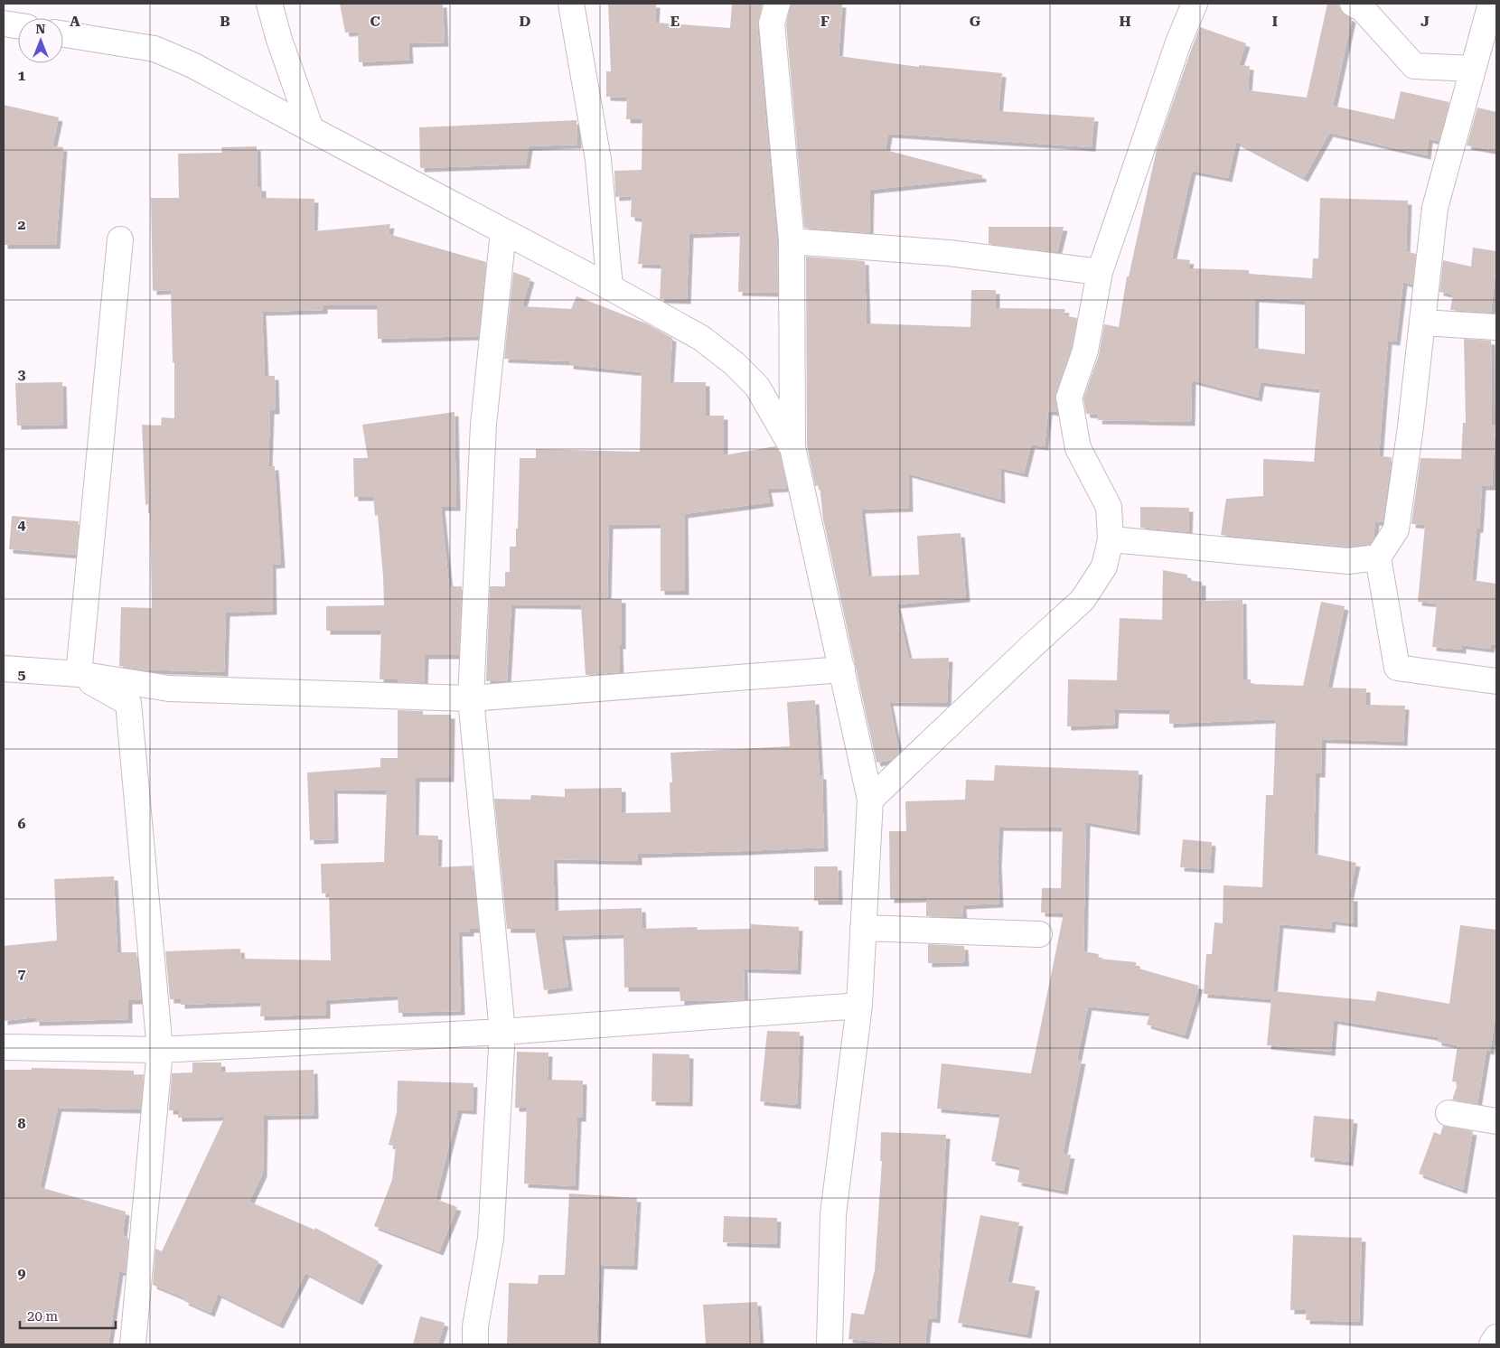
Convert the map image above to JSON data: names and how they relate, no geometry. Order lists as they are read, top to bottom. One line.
{"scale_bar":"20 m","north":"top","grid":{"columns":["A","B","C","D","E","F","G","H","I","J"],"rows":["1","2","3","4","5","6","7","8","9"]}}
